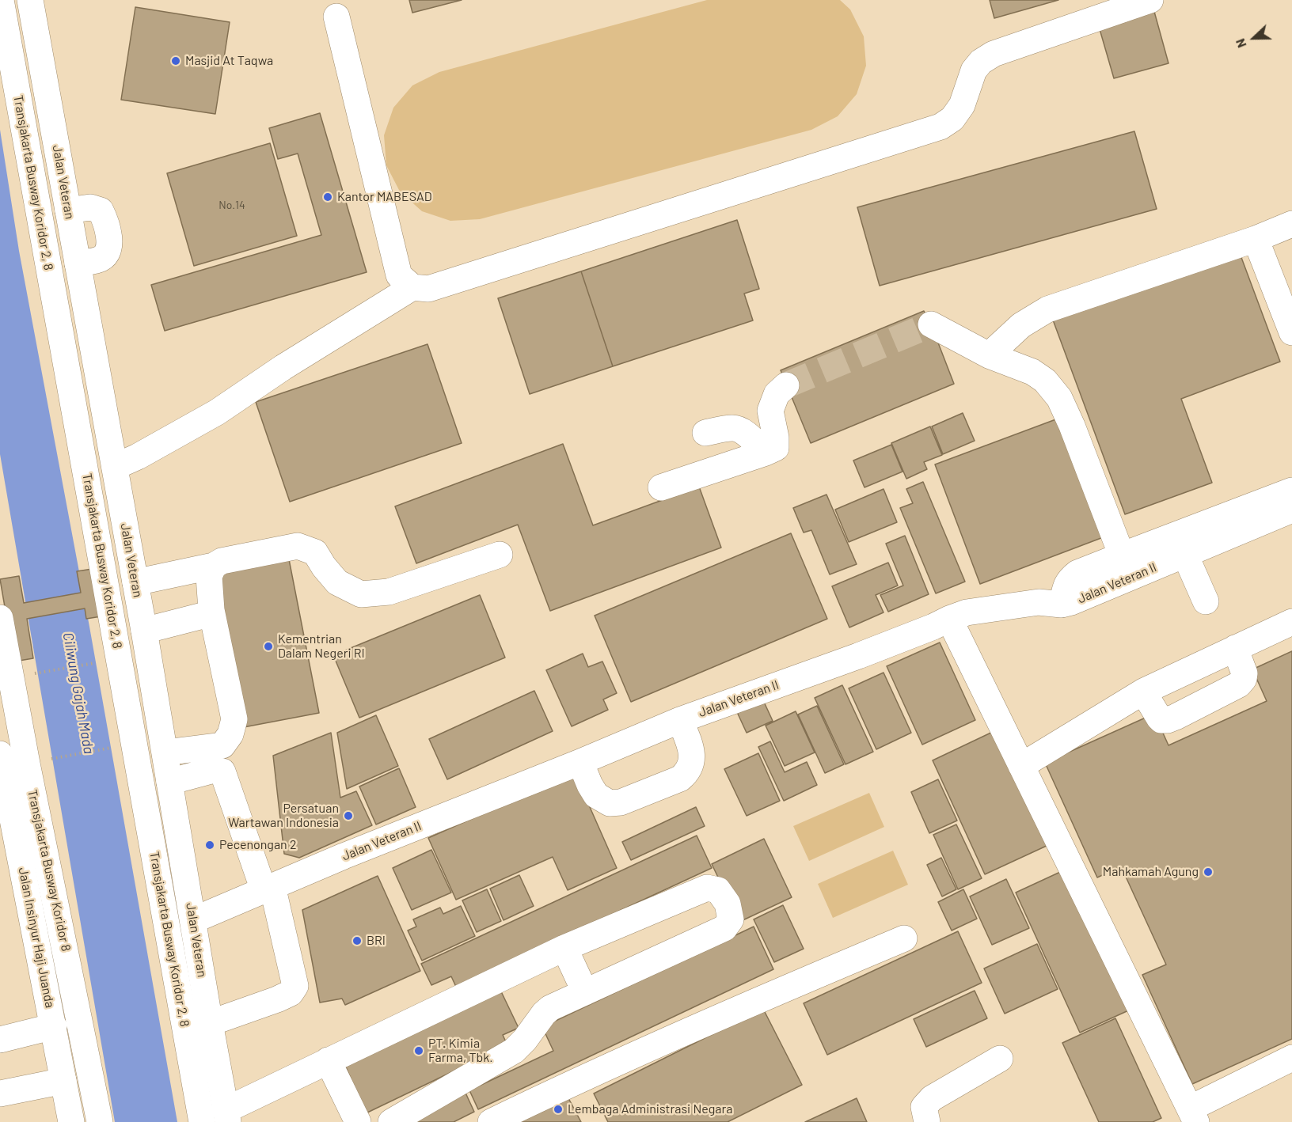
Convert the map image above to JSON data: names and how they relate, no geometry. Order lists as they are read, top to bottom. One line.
{"streets":{"main road":["Jalan Veteran","Transjakarta Busway Koridor 2, 8","Jalan Veteran II","Transjakarta Busway Koridor 8","Jalan Insinyur Haji Juanda"]},"crossings":[["Jalan Veteran","Jalan Veteran II"]],"water":["Ciliwung Gajah Mada"],"places":["Masjid At Taqwa","Kantor MABESAD","Kementrian Dalam Negeri RI","Persatuan Wartawan Indonesia","Pecenongan 2","Mahkamah Agung","BRI","PT. Kimia Farma, Tbk.","Lembaga Administrasi Negara"],"house_numbers":["No.14"],"north":"left"}
